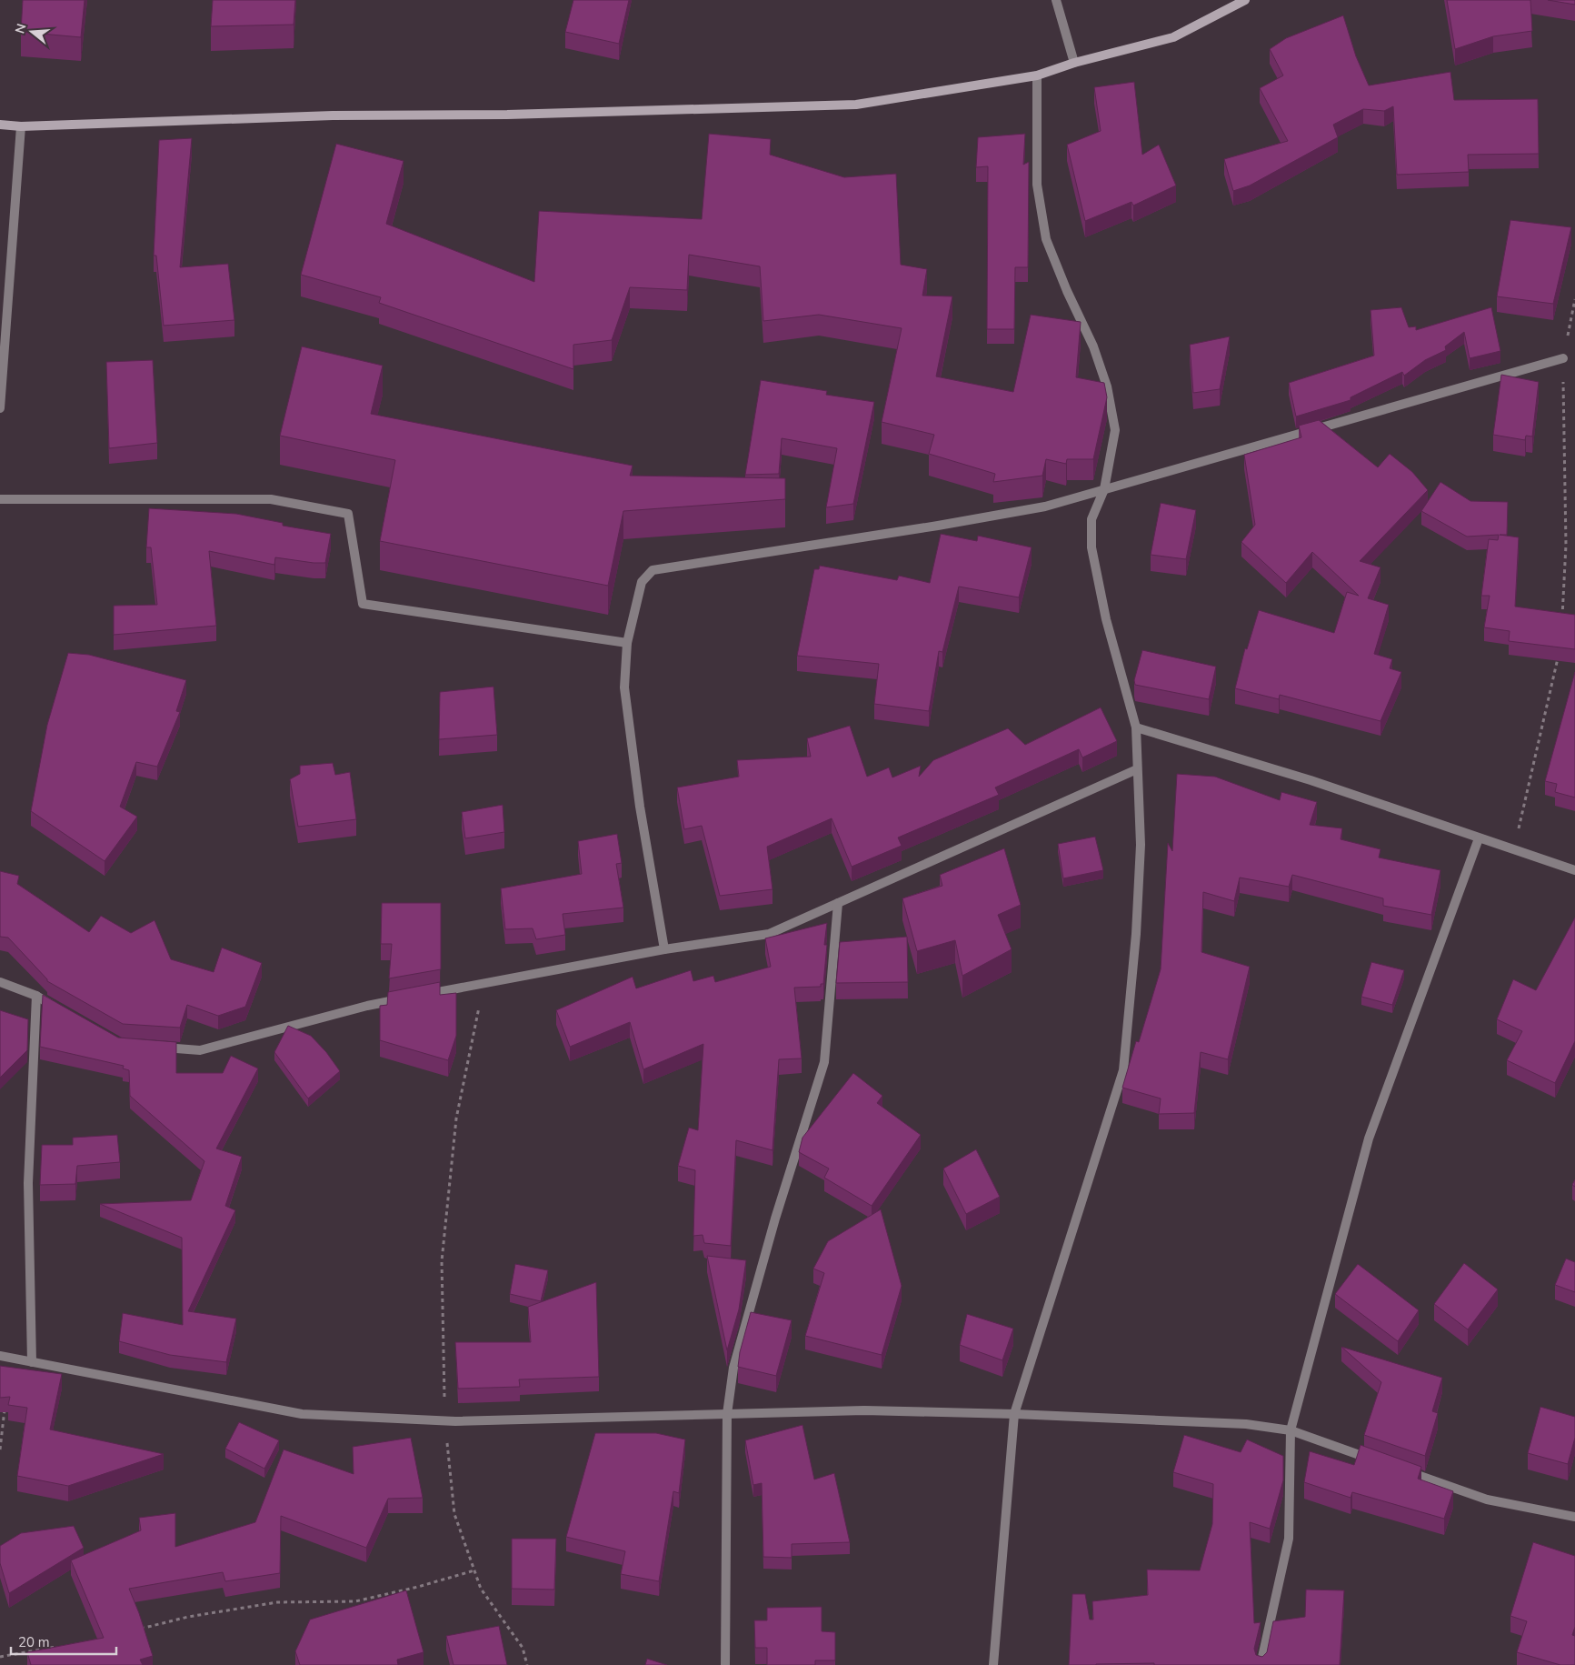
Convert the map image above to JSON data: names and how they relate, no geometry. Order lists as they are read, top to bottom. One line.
{"scale_bar":"20 m","north":"left"}
